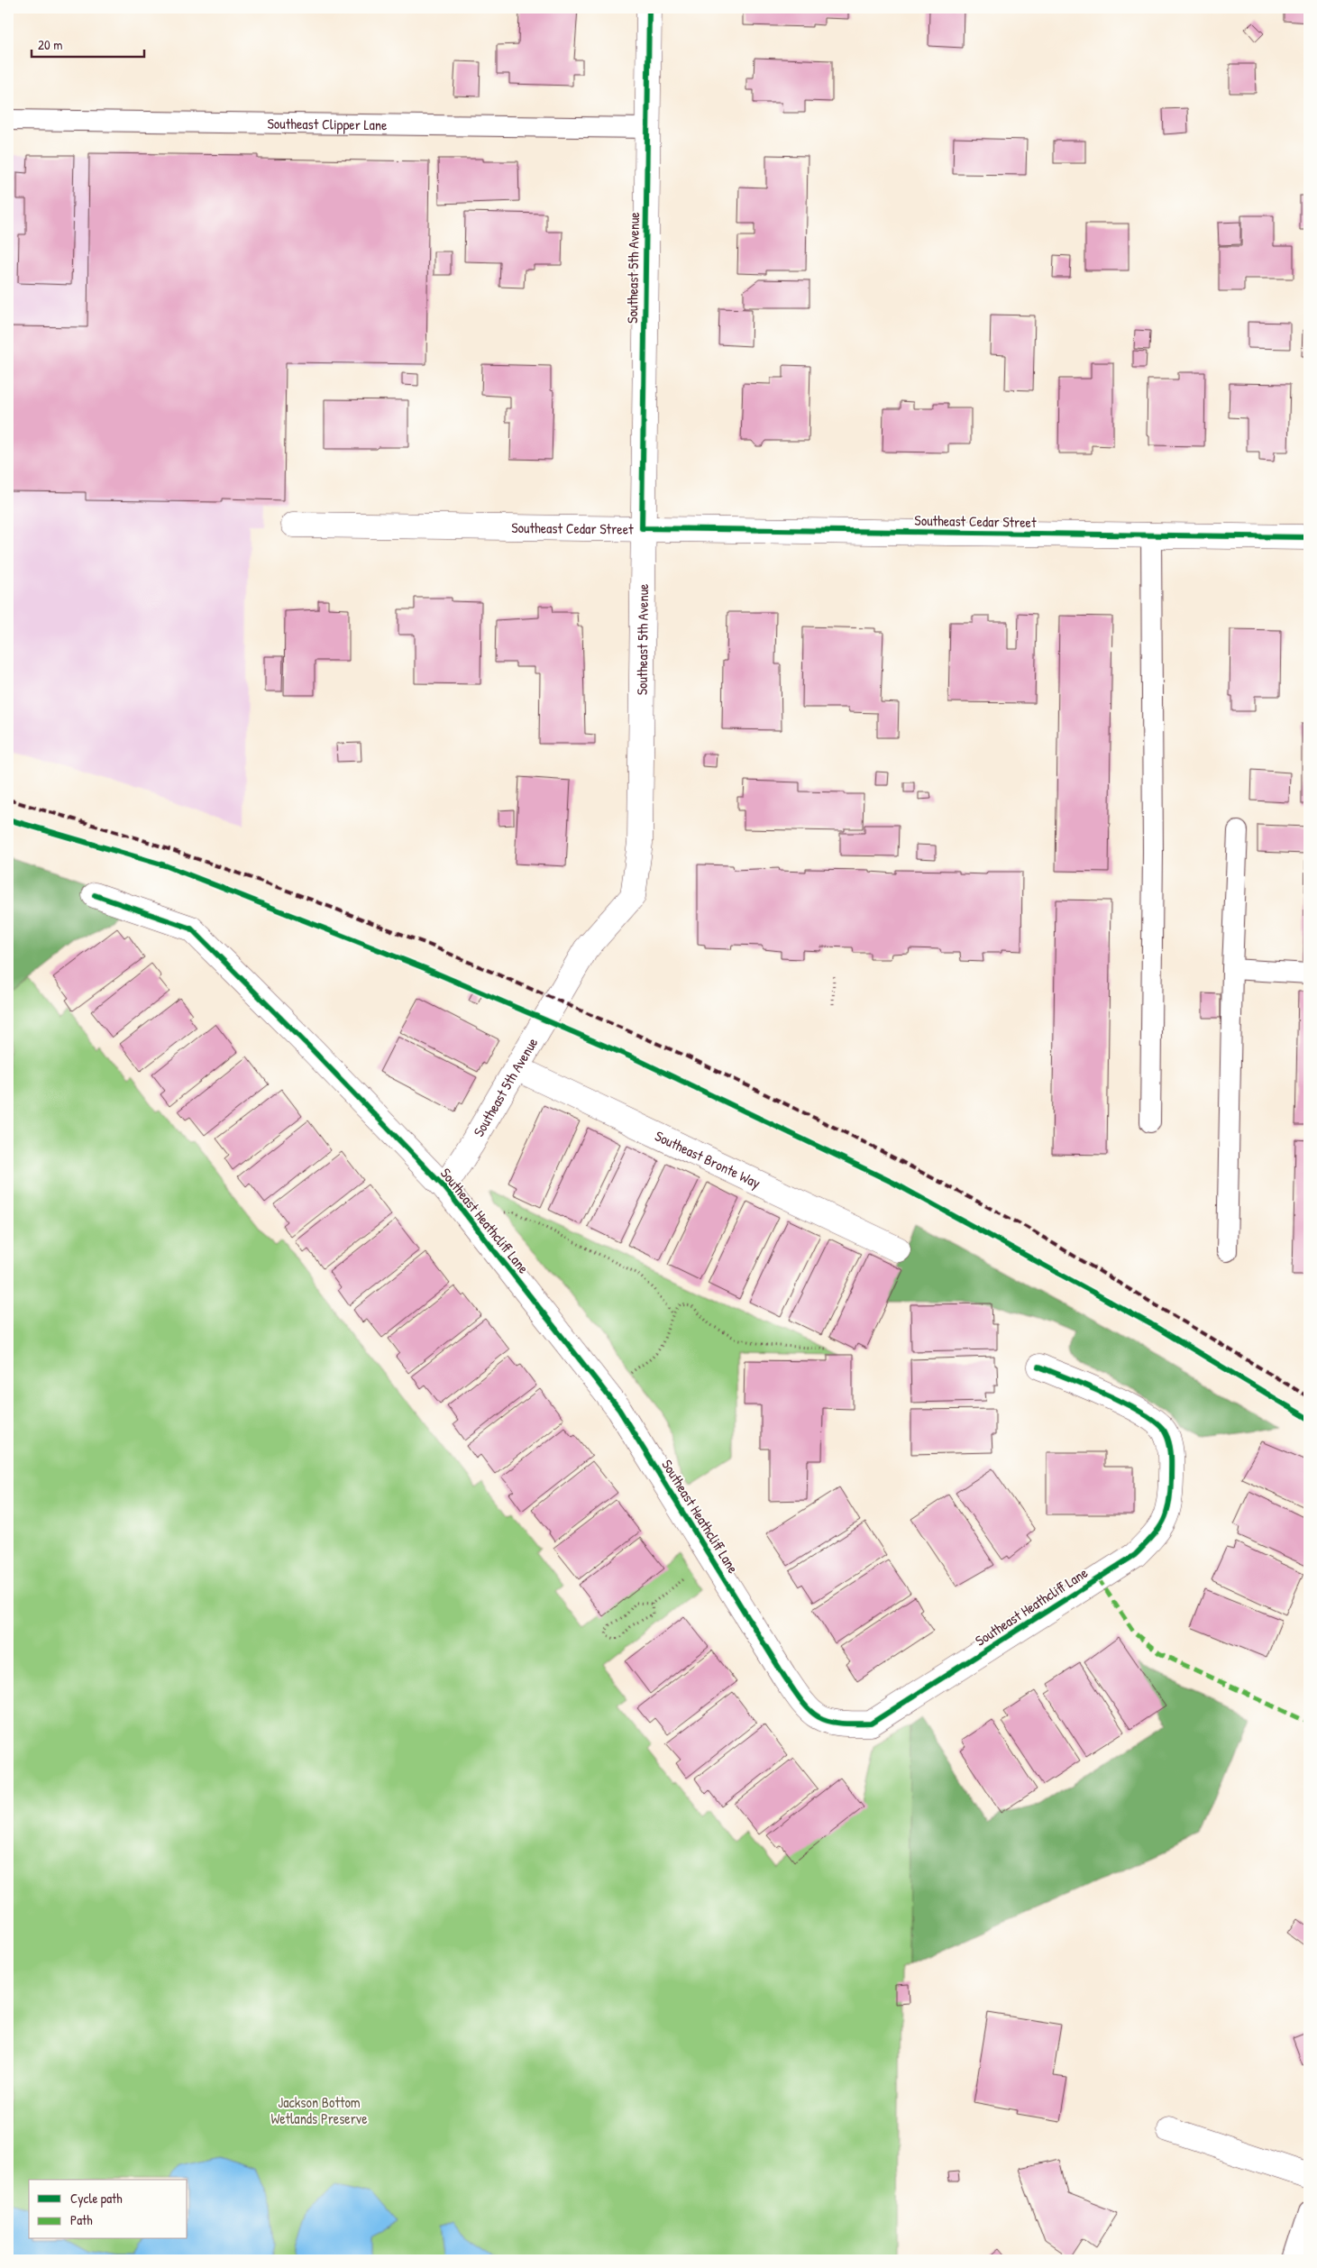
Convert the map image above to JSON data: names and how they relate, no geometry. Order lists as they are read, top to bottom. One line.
{"streets":{"street":["Southeast 5th Avenue","Southeast Cedar Street","Southeast Bronte Way","Southeast Heathcliff Lane"],"lane":["Southeast Clipper Lane"]},"crossings":[["Southeast Clipper Lane","Southeast 5th Avenue"],["Southeast 5th Avenue","Southeast Cedar Street"],["Southeast 5th Avenue","Southeast Bronte Way"],["Southeast 5th Avenue","Southeast Heathcliff Lane"]],"parks":["Jackson Bottom Wetlands Preserve"],"legend":["Cycle path","Path"],"scale_bar":"20 m"}
